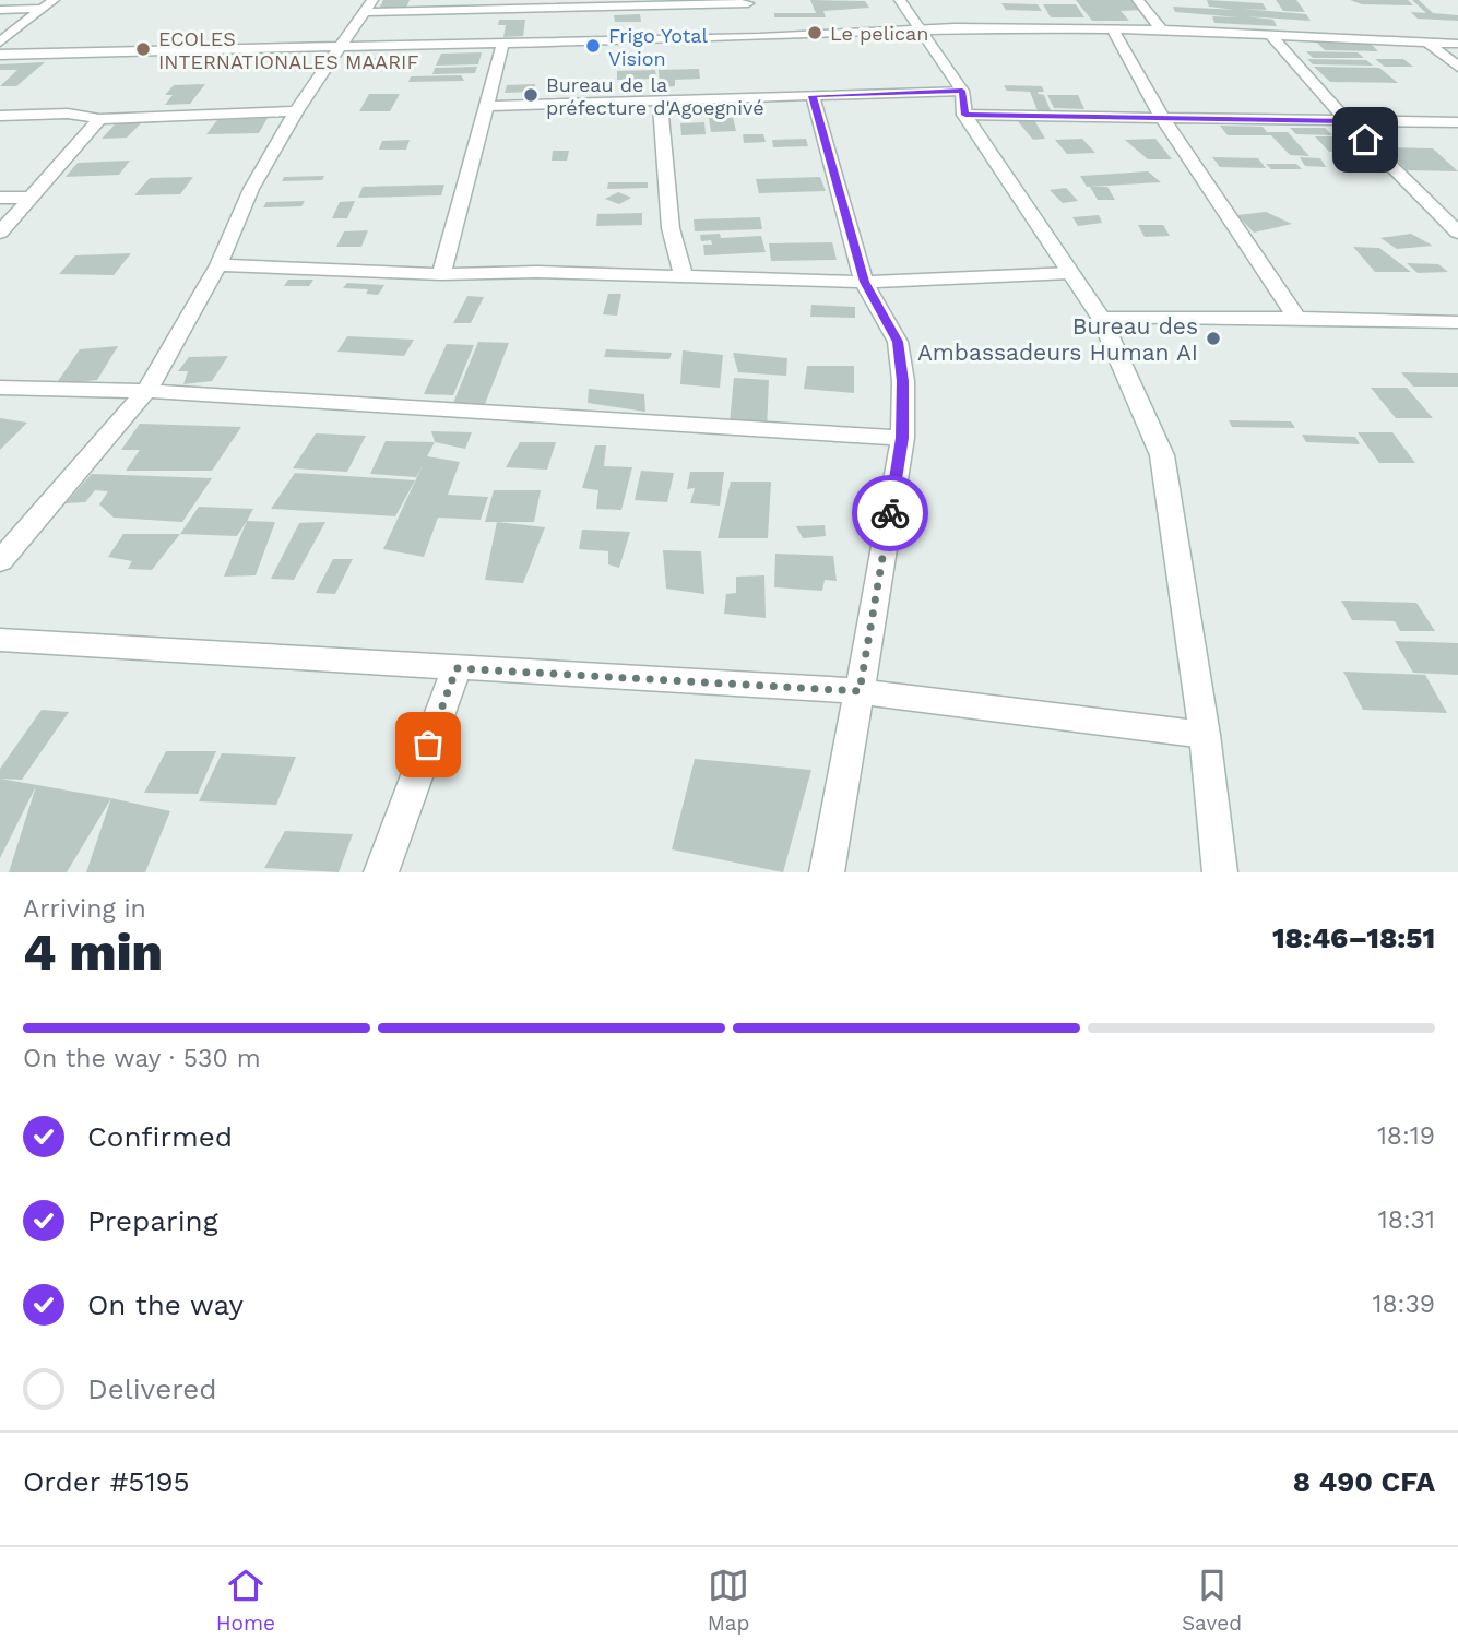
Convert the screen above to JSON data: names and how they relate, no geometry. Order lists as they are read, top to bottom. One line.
{"places":["Le pelican","Frigo Yotal Vision","ECOLES INTERNATIONALES MAARIF","Bureau de la préfecture d'Agoegnivé","Bureau des Ambassadeurs Human AI"],"page":{"heading":["4 min","Arriving in","18:46–18:51"],"panel":["Order #5195","8 490 CFA"],"bar":"On the way · 530 m","list":[["Confirmed","18:19"],["Preparing","18:31"],["On the way","18:39"],"Delivered"],"tabs":["Home","Map","Saved"]}}
